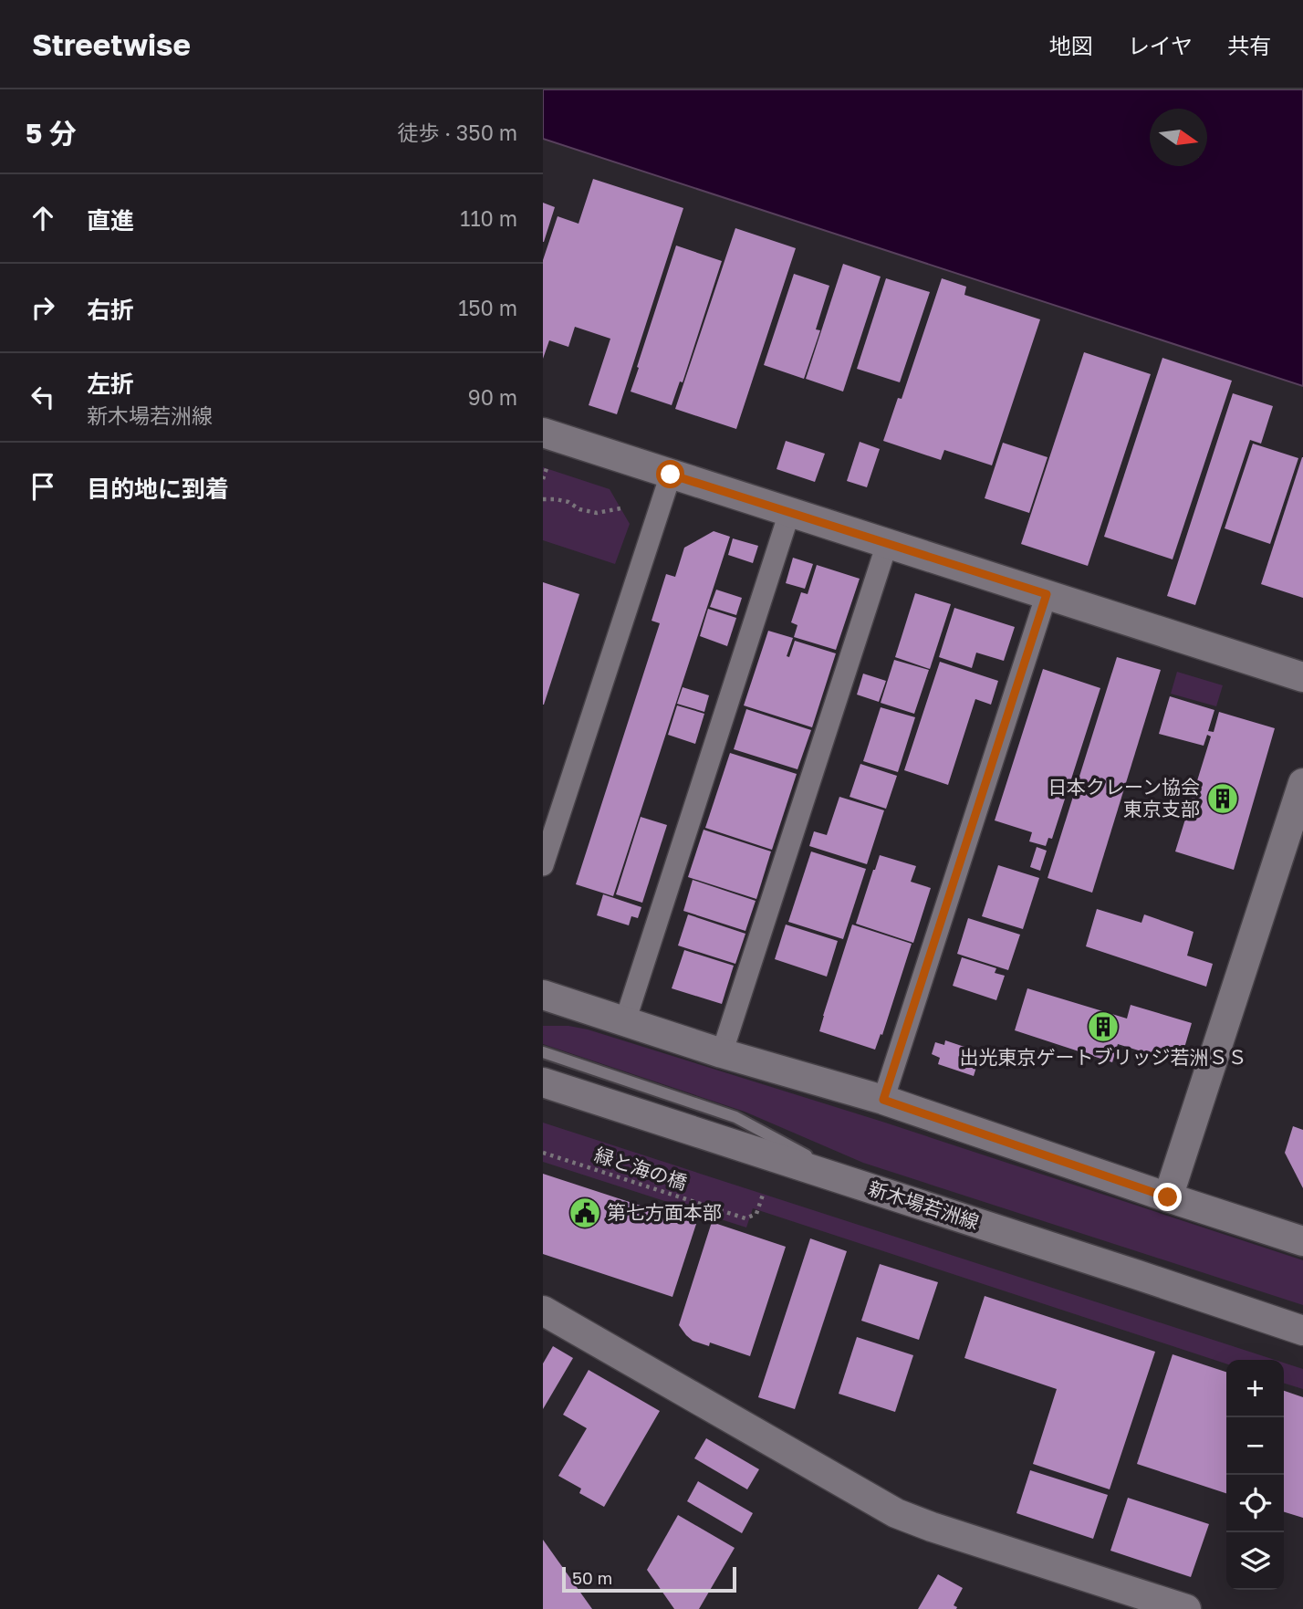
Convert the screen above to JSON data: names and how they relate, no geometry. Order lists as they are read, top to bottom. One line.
{"streets":{"street":["新木場若洲線"],"path":["緑と海の橋"]},"places":{"building":["日本クレーン協会 東京支部","出光東京ゲートブリッジ若洲ＳＳ"],"public building":["第七方面本部"]},"scale_bar":"50 m","north":"right","page":{"header":"Streetwise","nav":["地図","レイヤ","共有"],"heading":["5 分","徒歩 · 350 m"],"list":[["直進","110 m"],["右折","150 m"],["左折","新木場若洲線","90 m"],"目的地に到着"],"map_buttons":["+","−"],"scale":"50 m"}}
